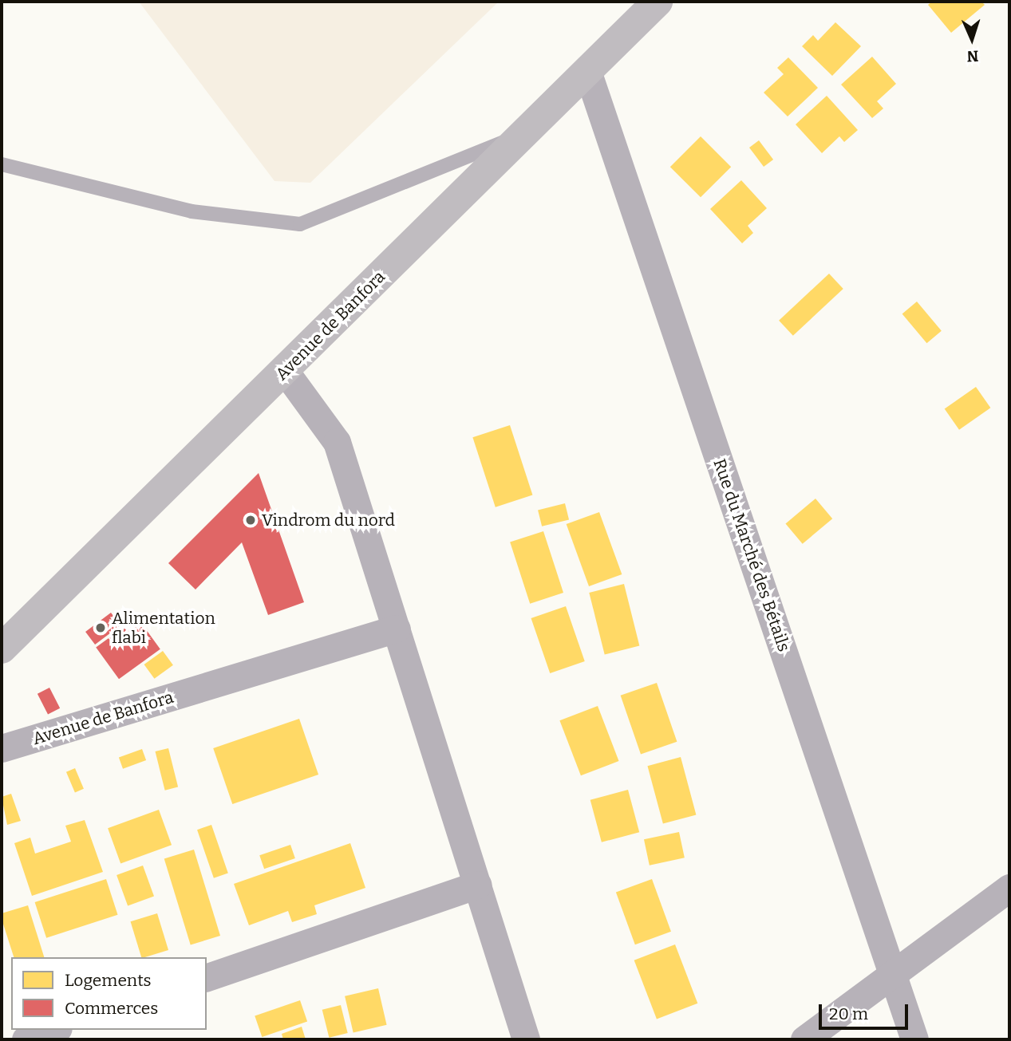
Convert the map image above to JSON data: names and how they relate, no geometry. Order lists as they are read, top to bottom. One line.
{"streets":{"main road":["Avenue de Banfora"],"street":["Rue du Marché des Bétails"]},"crossings":[["Avenue de Banfora","Rue du Marché des Bétails"]],"places":["Vindrom du nord","Alimentation flabi"],"legend":["Logements","Commerces"],"scale_bar":"20 m","north":"bottom"}
